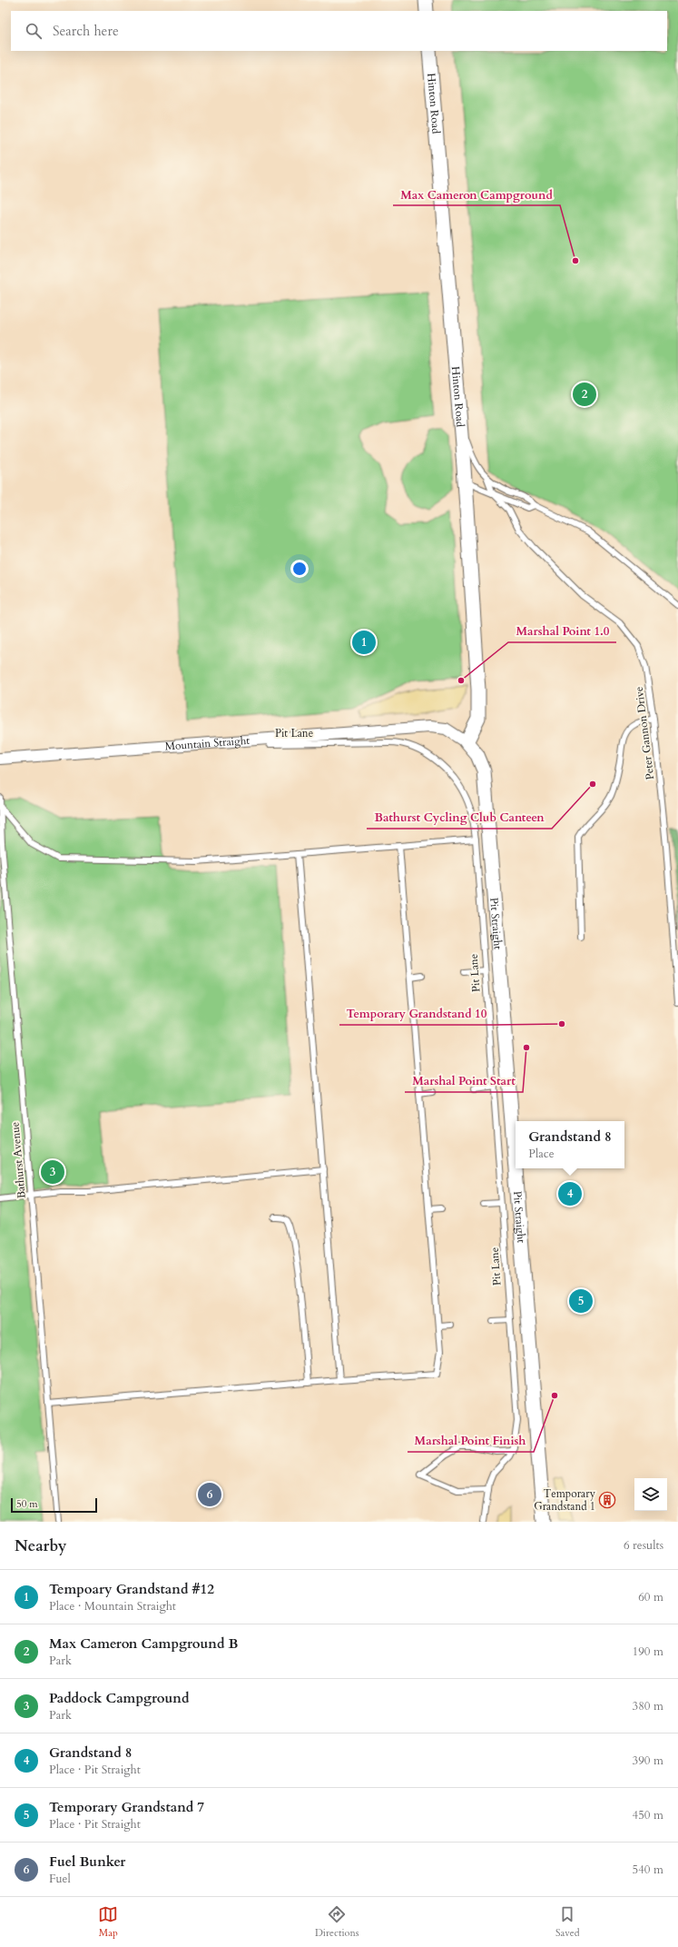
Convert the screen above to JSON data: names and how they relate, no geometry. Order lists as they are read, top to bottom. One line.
{"streets":{"street":["Hinton Road","Mountain Straight","Pit Straight"],"lane":["Pit Lane","Peter Gannon Drive","Bathurst Avenue"]},"crossings":[["Hinton Road","Mountain Straight"],["Hinton Road","Pit Straight"],["Pit Lane","Mountain Straight"],["Mountain Straight","Pit Straight"]],"places":{"other":["Max Cameron Campground","Marshal Point 1.0","Bathurst Cycling Club Canteen","Temporary Grandstand 10","Marshal Point Start","Marshal Point Finish"],"building":["Temporary Grandstand 1"]},"scale_bar":"50 m","page":{"search":"Search here","pins":["2","1","3","4","5","6"],"popup":["Grandstand 8","Place"],"scale":"50 m","heading":["Nearby","6 results"],"list":[{"mark":"1","name":"Tempoary Grandstand #12","note":"Place · Mountain Straight","value":"60 m"},{"mark":"2","name":"Max Cameron Campground B","note":"Park","value":"190 m"},{"mark":"3","name":"Paddock Campground","note":"Park","value":"380 m"},{"mark":"4","name":"Grandstand 8","note":"Place · Pit Straight","value":"390 m"},{"mark":"5","name":"Temporary Grandstand 7","note":"Place · Pit Straight","value":"450 m"},{"mark":"6","name":"Fuel Bunker","note":"Fuel","value":"540 m"}],"nav":["Map","Directions","Saved"]}}
